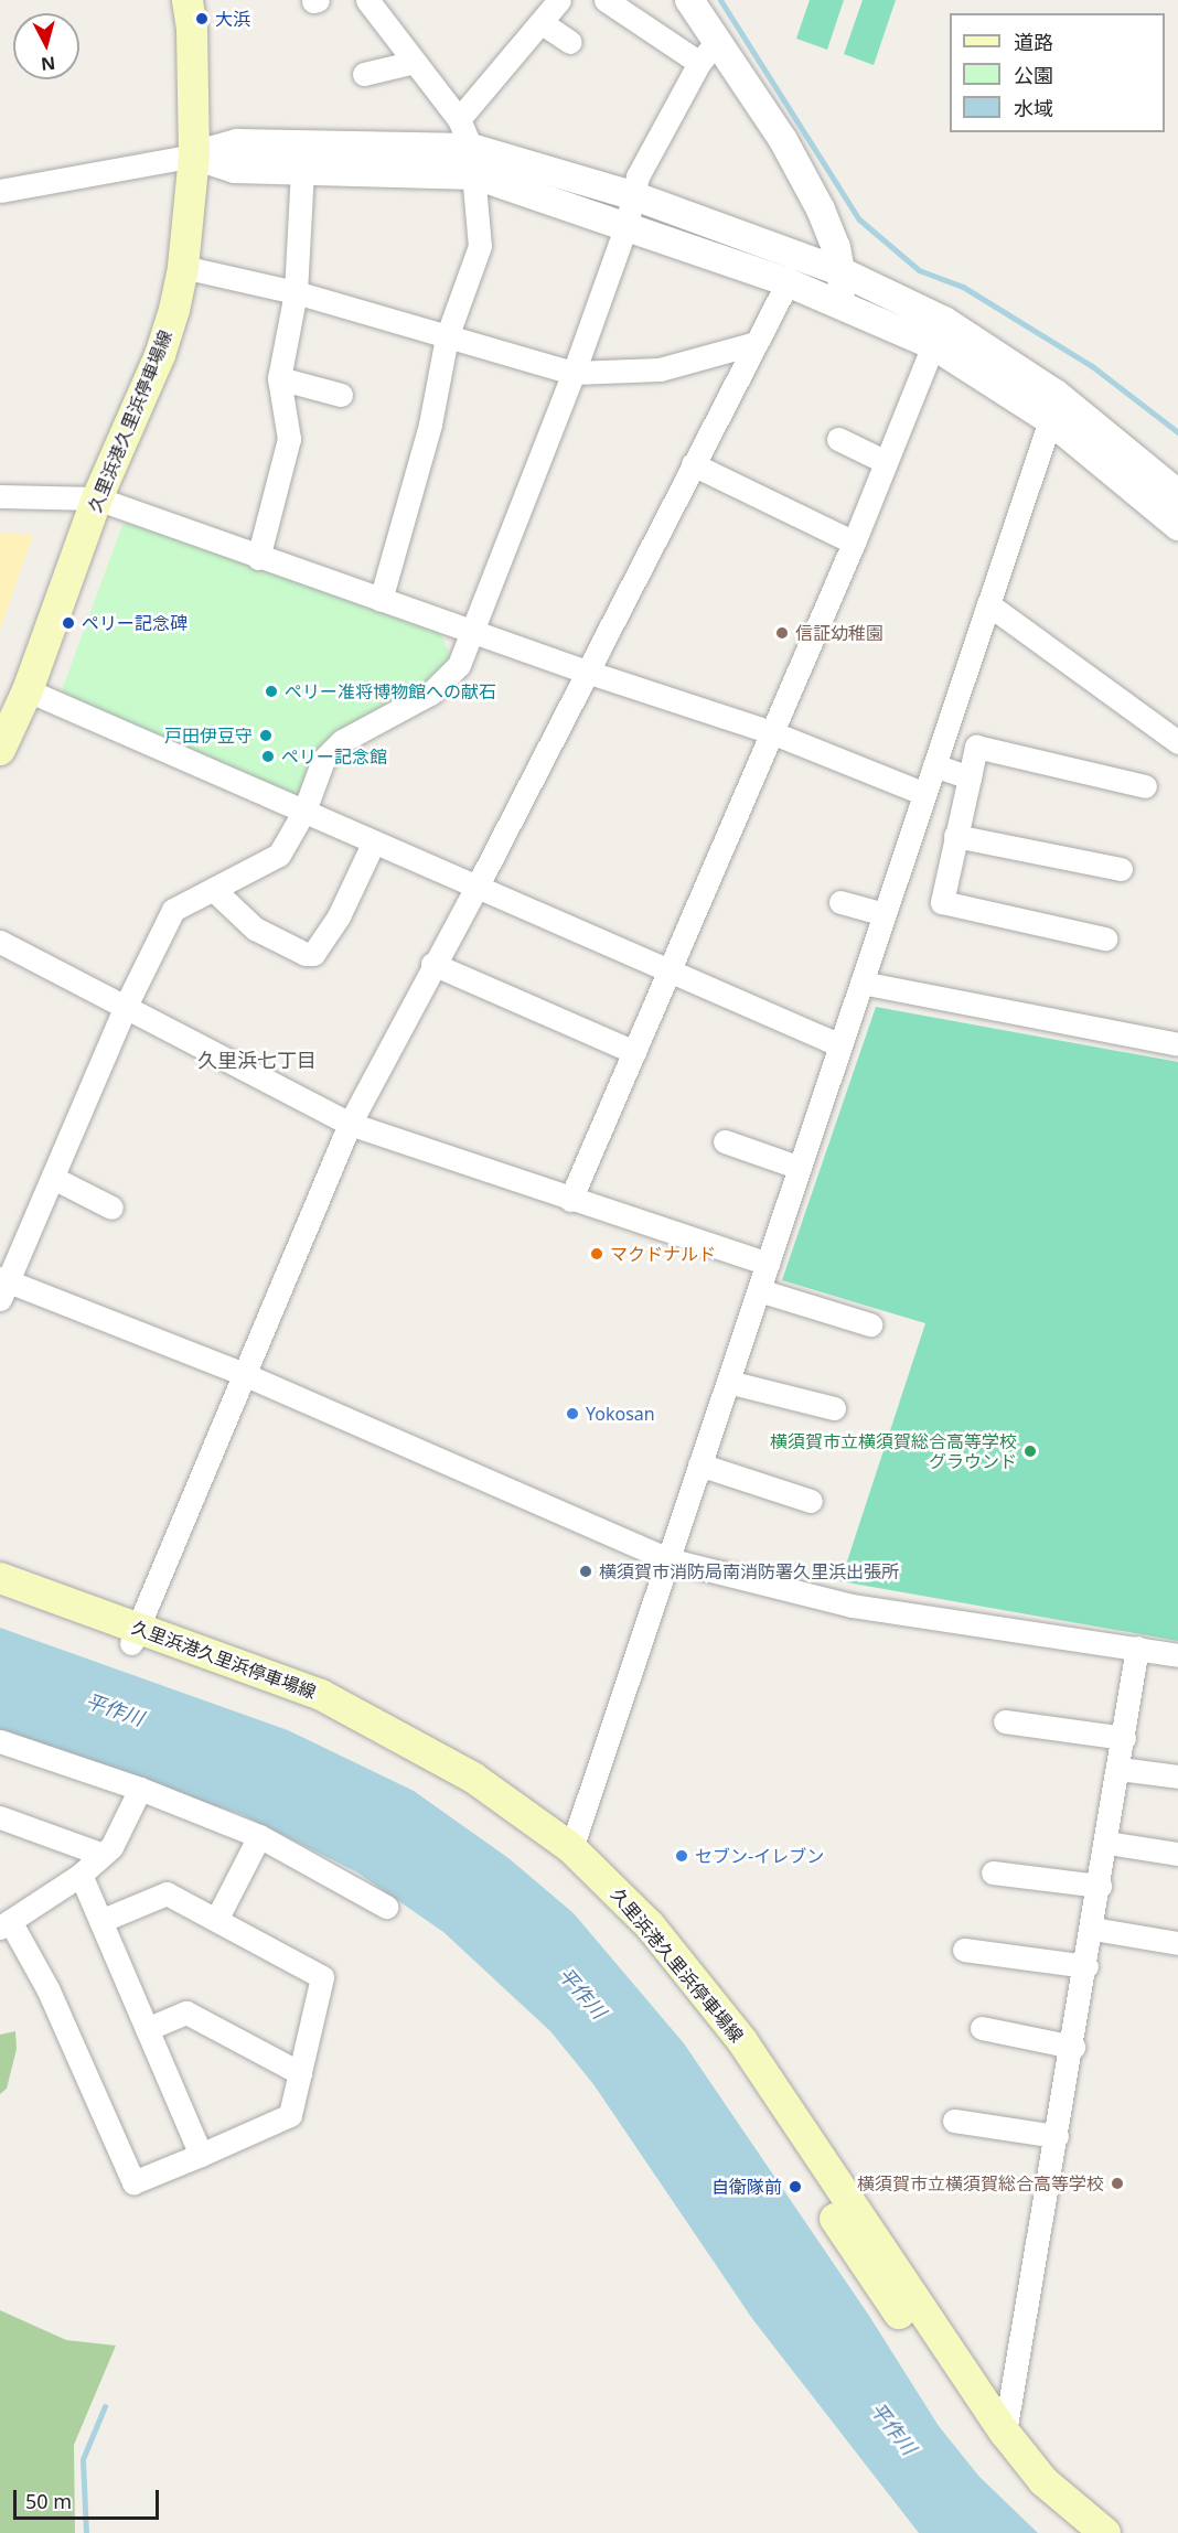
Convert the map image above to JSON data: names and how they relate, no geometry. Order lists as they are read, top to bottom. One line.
{"streets":{"main road":["久里浜港久里浜停車場線"]},"districts":["久里浜七丁目"],"water":["平作川"],"places":["大浜","ペリー記念碑","信証幼稚園","ペリー准将博物館への献石","戸田伊豆守","ペリー記念館","マクドナルド","Yokosan","横須賀市立横須賀総合高等学校 グラウンド","横須賀市消防局南消防署久里浜出張所","セブン-イレブン","横須賀市立横須賀総合高等学校","自衛隊前"],"legend":["道路","公園","水域"],"scale_bar":"50 m","north":"bottom"}
